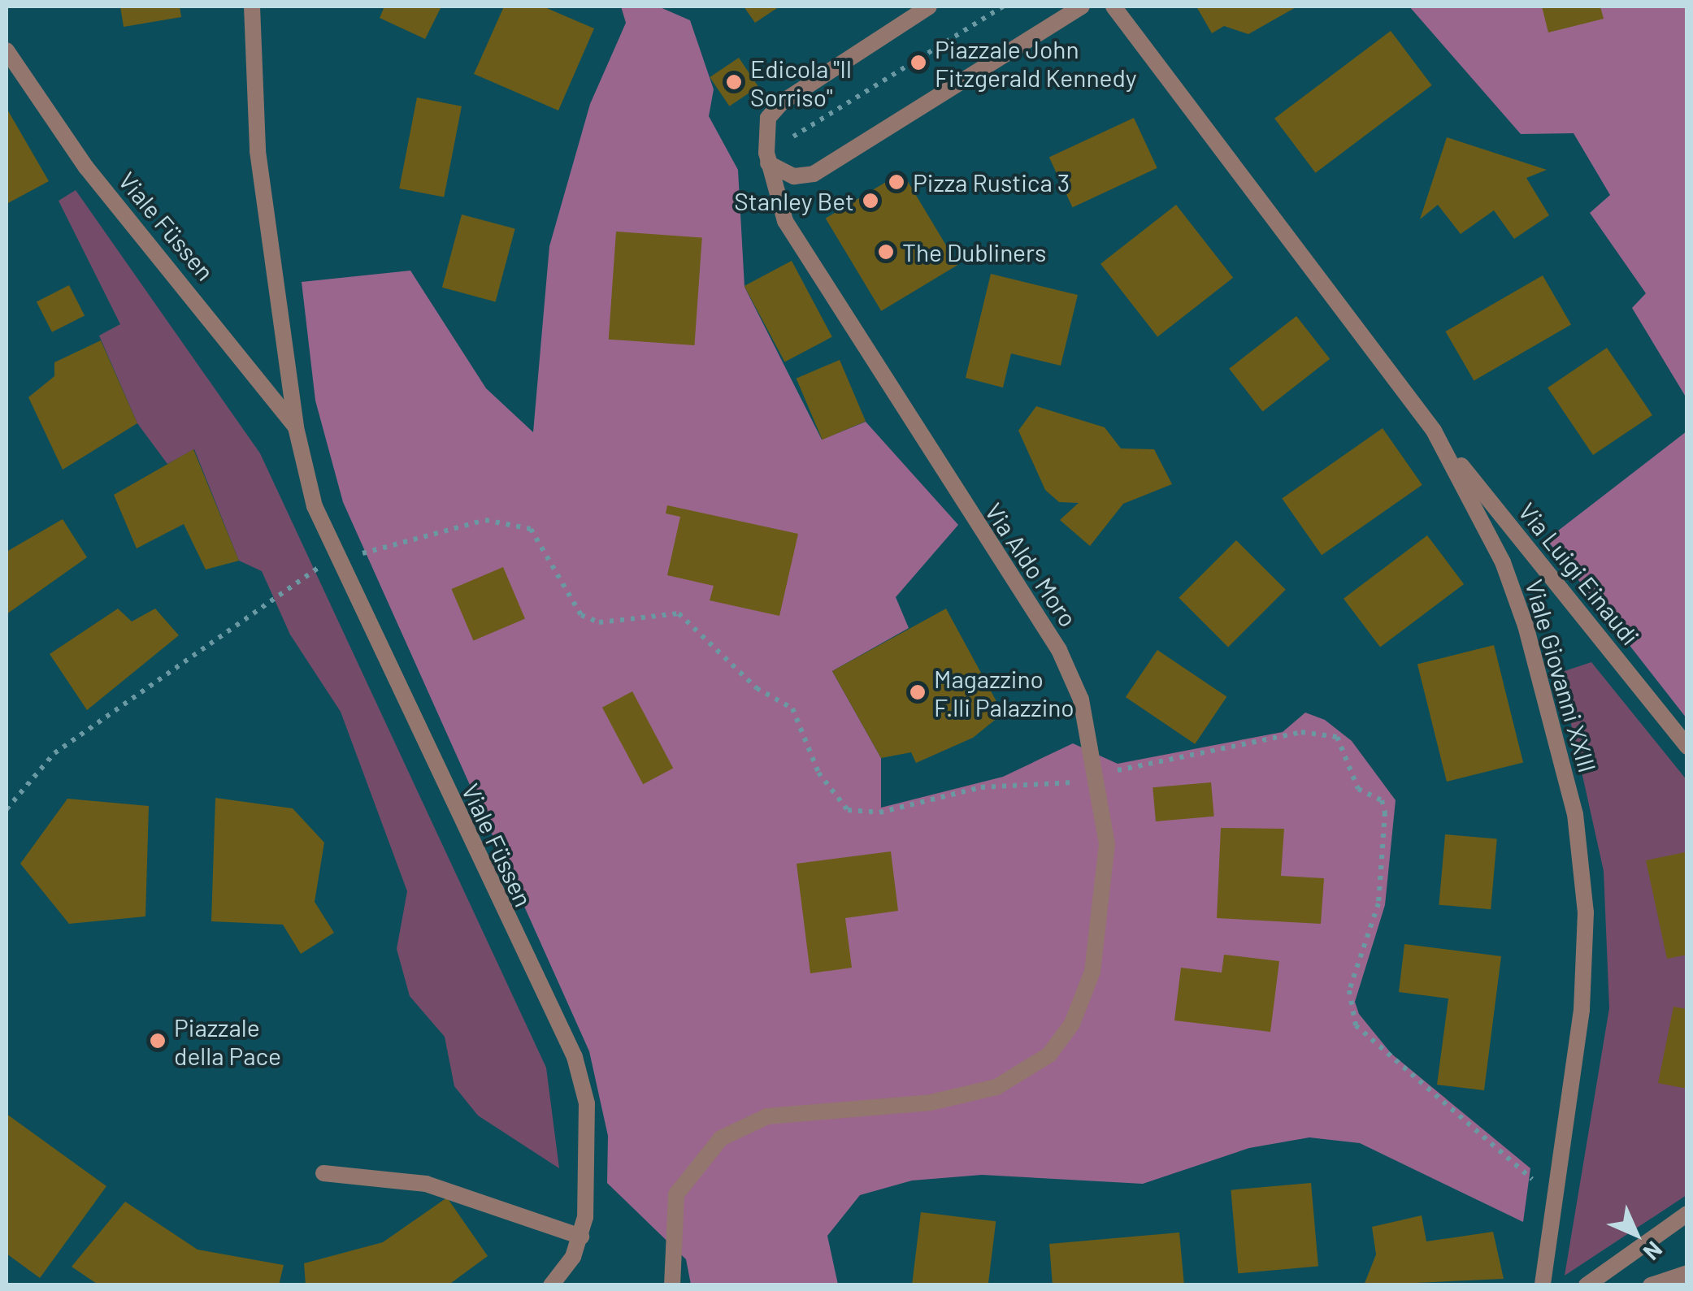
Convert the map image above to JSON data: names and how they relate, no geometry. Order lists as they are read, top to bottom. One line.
{"streets":{"street":["Viale Füssen","Via Aldo Moro","Via Luigi Einaudi","Viale Giovanni XXIII"]},"crossings":[["Via Luigi Einaudi","Viale Giovanni XXIII"]],"places":["Piazzale John Fitzgerald Kennedy","Edicola \"Il Sorriso\"","Pizza Rustica 3","Stanley Bet","The Dubliners","Magazzino F.lli Palazzino","Piazzale della Pace"],"north":"bottom right"}
